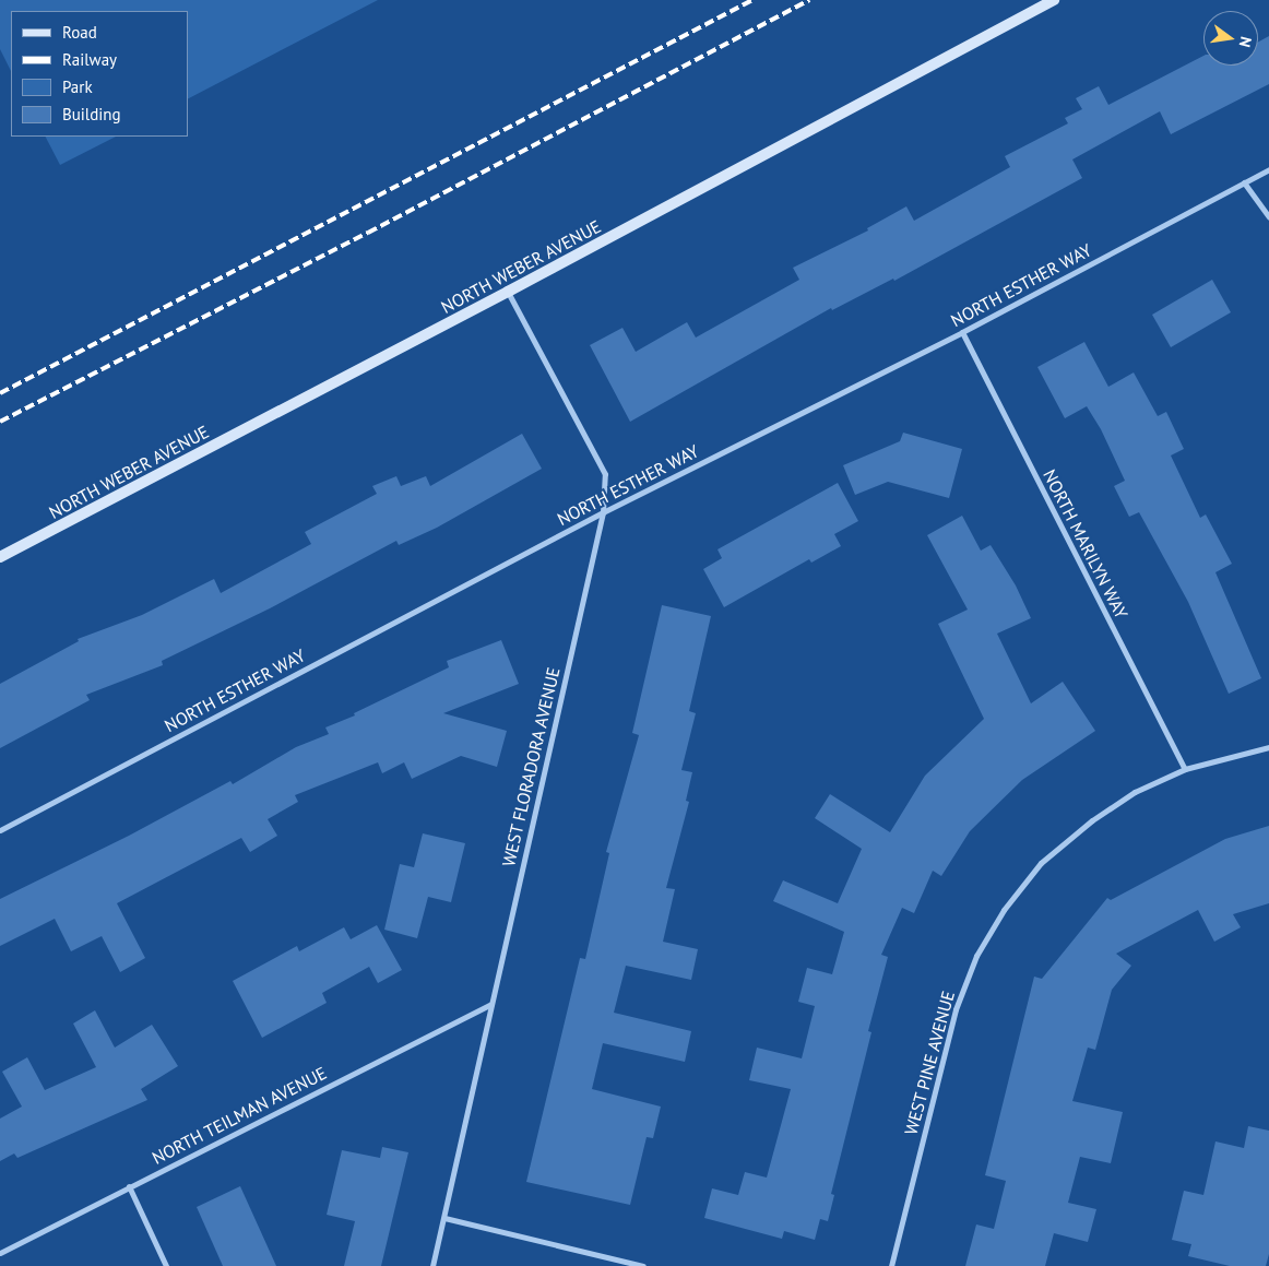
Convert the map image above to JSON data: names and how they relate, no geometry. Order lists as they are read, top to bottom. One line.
{"streets":{"street":["NORTH WEBER AVENUE","NORTH ESTHER WAY","NORTH MARILYN WAY","WEST FLORADORA AVENUE","WEST PINE AVENUE","NORTH TEILMAN AVENUE"]},"crossings":[["NORTH WEBER AVENUE","WEST FLORADORA AVENUE"],["NORTH ESTHER WAY","NORTH MARILYN WAY"],["NORTH ESTHER WAY","WEST FLORADORA AVENUE"],["NORTH MARILYN WAY","WEST PINE AVENUE"],["WEST FLORADORA AVENUE","NORTH TEILMAN AVENUE"]],"legend":["Road","Railway","Park","Building"],"north":"right"}
